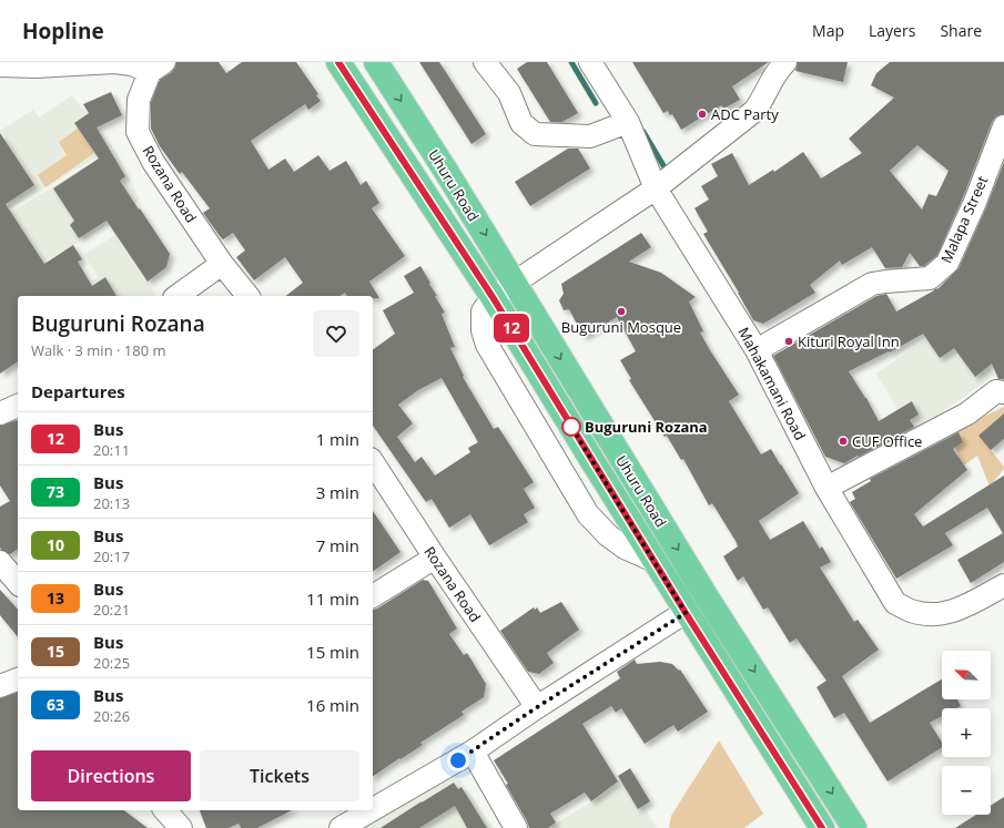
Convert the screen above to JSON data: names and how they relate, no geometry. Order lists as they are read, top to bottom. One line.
{"streets":{"main road":["Uhuru Road"],"street":["Rozana Road","Malapa Street","Mahakamani Road"]},"crossings":[["Malapa Street","Mahakamani Road"]],"places":["ADC Party","Buguruni Mosque","Kituri Royal Inn","Buguruni Rozana","CUF Office"],"lines":["bus line 12"],"north":"top left","page":{"header":"Hopline","nav":["Map","Layers","Share"],"on_map":"12","heading":[["Buguruni Rozana","Walk · 3 min · 180 m"],"Departures"],"list":[{"mark":"12","name":"Bus","note":"20:11","value":"1 min"},{"mark":"73","name":"Bus","note":"20:13","value":"3 min"},{"mark":"10","name":"Bus","note":"20:17","value":"7 min"},{"mark":"13","name":"Bus","note":"20:21","value":"11 min"},{"mark":"15","name":"Bus","note":"20:25","value":"15 min"},{"mark":"63","name":"Bus","note":"20:26","value":"16 min"}],"map_buttons":["+","−"],"buttons":["Directions","Tickets"]}}
